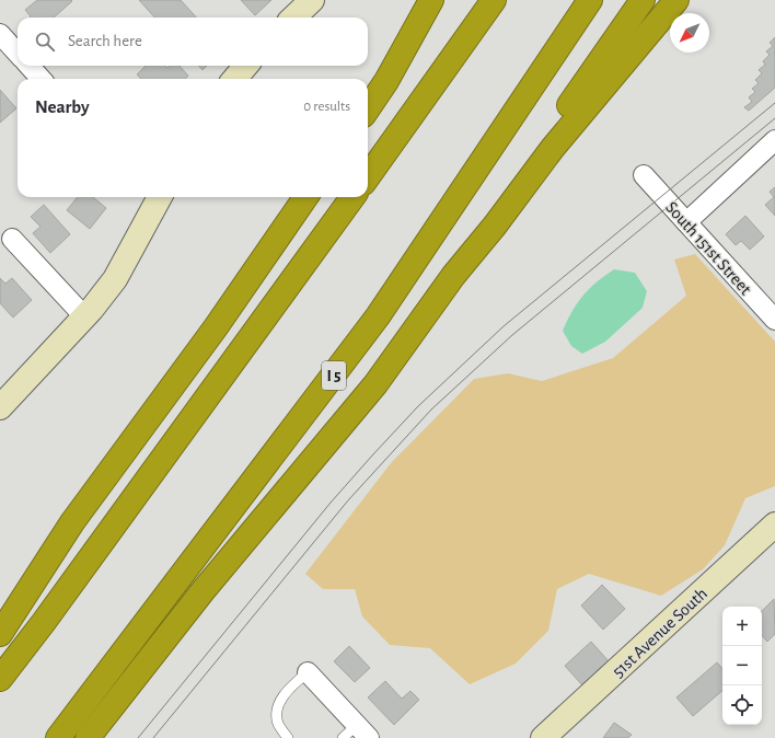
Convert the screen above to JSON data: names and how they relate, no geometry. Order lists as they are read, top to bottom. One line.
{"streets":{"highway":["I 5"],"street":["South 151st Street","51st Avenue South"]},"north":"bottom left","page":{"search":"Search here","heading":["Nearby","0 results"],"map_buttons":["+","−"]}}
